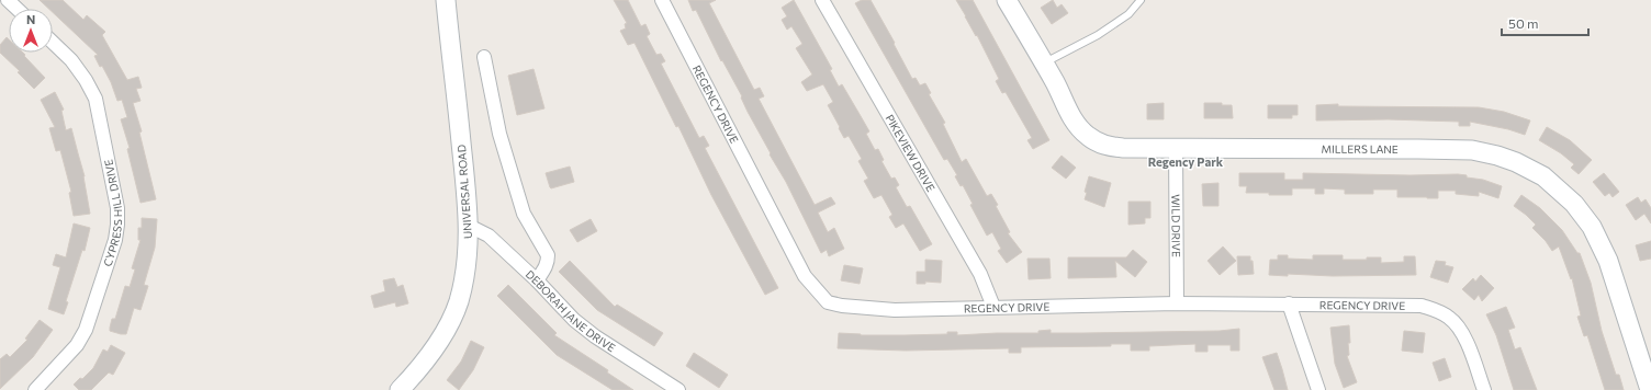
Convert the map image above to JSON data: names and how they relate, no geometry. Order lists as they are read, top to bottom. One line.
{"streets":{"street":["REGENCY DRIVE","MILLERS LANE","PIKEVIEW DRIVE","UNIVERSAL ROAD","CYPRESS HILL DRIVE","WILD DRIVE","DEBORAH JANE DRIVE"]},"crossings":[["REGENCY DRIVE","PIKEVIEW DRIVE"],["REGENCY DRIVE","WILD DRIVE"],["MILLERS LANE","WILD DRIVE"],["UNIVERSAL ROAD","DEBORAH JANE DRIVE"]],"districts":["Regency Park"],"scale_bar":"50 m","north":"top"}
